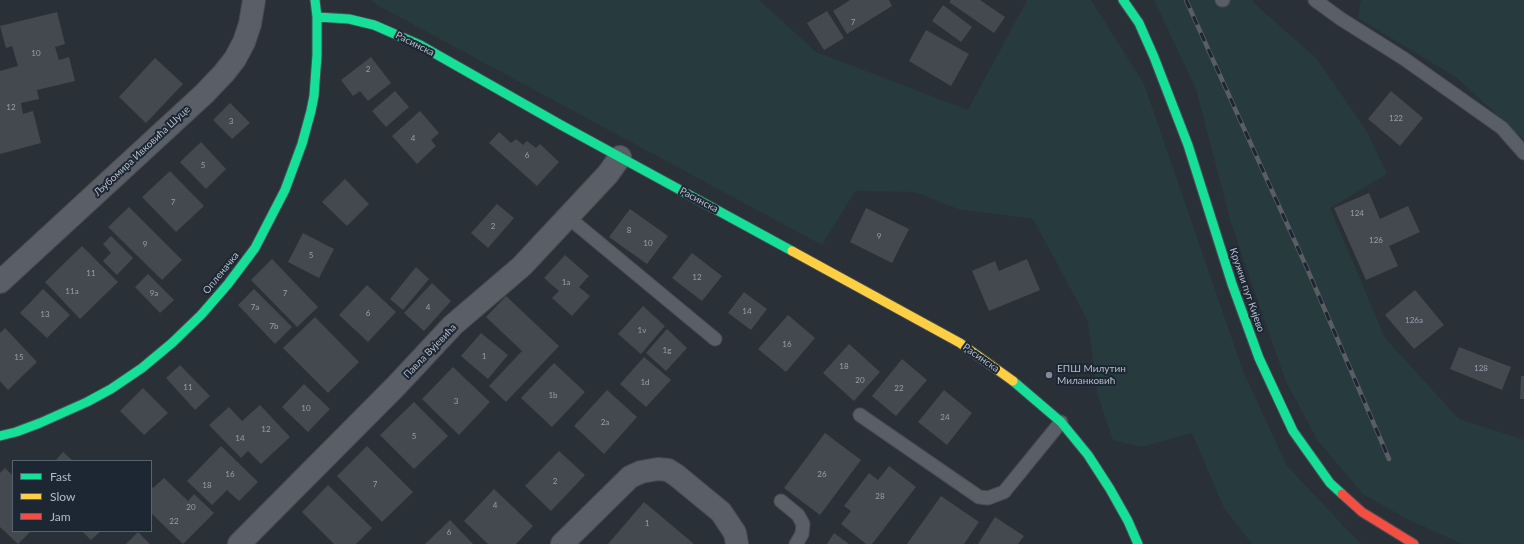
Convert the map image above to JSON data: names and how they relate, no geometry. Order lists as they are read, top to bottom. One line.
{"streets":{"street":["Расинска","Љубомира Ивковића Шуце","Опленачка","Кружни пут Кијево","Павла Вујевића"]},"crossings":[["Расинска","Опленачка"],["Расинска","Павла Вујевића"]],"places":["ЕПШ Милутин Миланковић"],"house_numbers":["7","10","2","12","122","3","4","6","5","7","124","2","8","9","126","10","9","5","11","12","1a","11a","9a","7","7a","4","14","6","13","126a","7b","1v","16","1g","1","15","18","128","20","1d","11","22","1b","3","10","24","2a","12","5","14","16","26","2","7","18","28","4","20","22","1","6"],"legend":["Fast","Slow","Jam"]}
